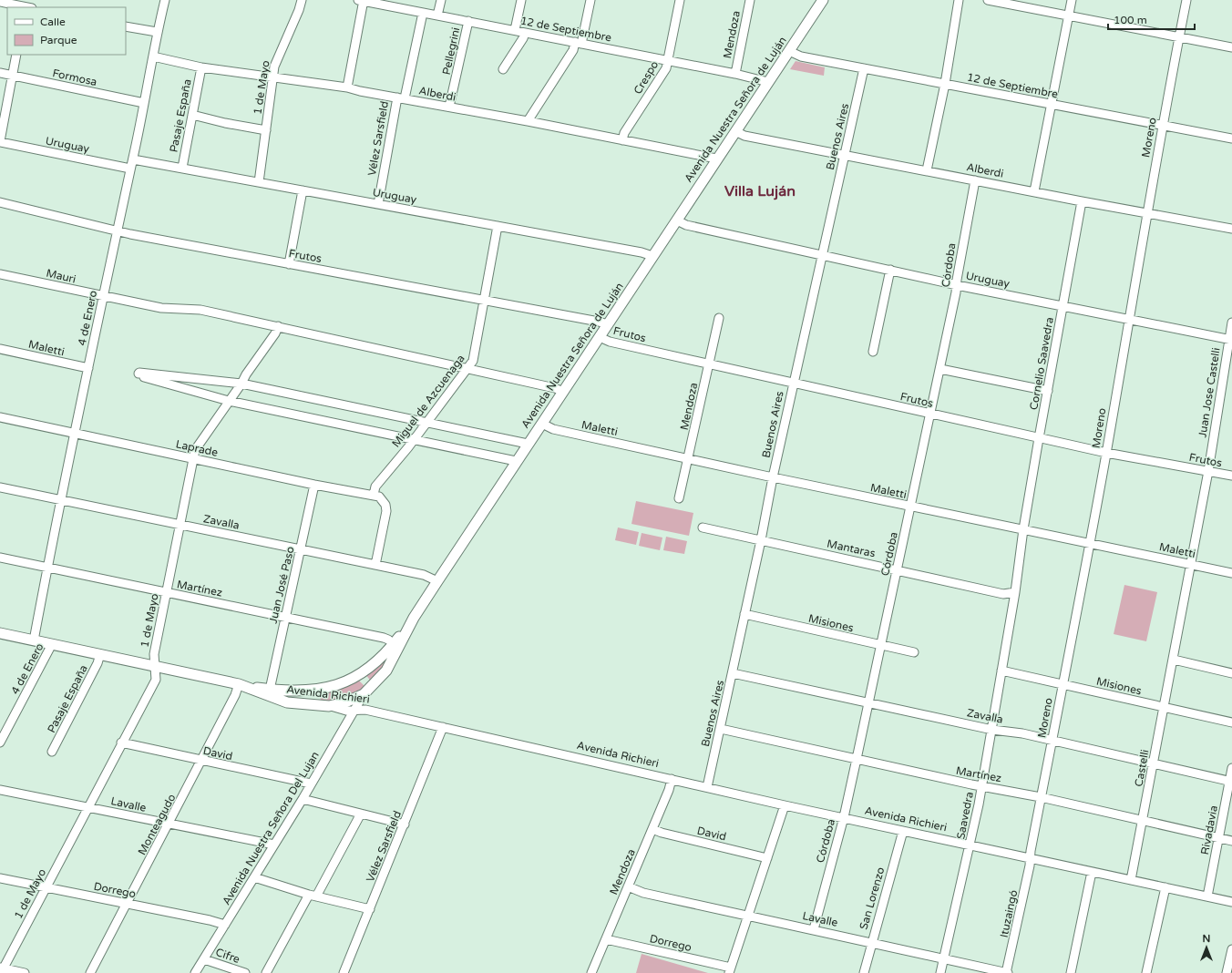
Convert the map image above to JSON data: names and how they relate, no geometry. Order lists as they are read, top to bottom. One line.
{"streets":{"main road":["Avenida Nuestra Señora de Luján","Avenida Richieri"],"street":["12 de Septiembre","Mendoza","Pellegrini","Formosa","Crespo","1 de Mayo","Alberdi","Pasaje España","Buenos Aires","Moreno","Vélez Sarsfield","Uruguay","Frutos","Córdoba","Mauri","4 de Enero","Maletti","Cornelio Saavedra","Juan Jose Castelli","Miguel de Azcuenaga","Laprade","Zavalla","Mantaras","Juan José Paso","Martínez","Misiones","David","Castelli","Lavalle","Saavedra","Monteagudo","Avenida Nuestra Señora Del Lujan","Rivadavia","Dorrego","San Lorenzo","Ituzaingó","Cifre"]},"crossings":[["12 de Septiembre","Mendoza"],["12 de Septiembre","Pellegrini"],["12 de Septiembre","Crespo"],["12 de Septiembre","Avenida Nuestra Señora de Luján"],["12 de Septiembre","Buenos Aires"],["12 de Septiembre","Moreno"],["12 de Septiembre","Vélez Sarsfield"],["Mendoza","Frutos"],["Mendoza","Maletti"],["Mendoza","Avenida Richieri"],["Mendoza","David"],["Mendoza","Lavalle"],["Mendoza","Dorrego"],["Pellegrini","Alberdi"],["Formosa","4 de Enero"],["Crespo","Alberdi"],["1 de Mayo","Alberdi"],["1 de Mayo","Uruguay"],["1 de Mayo","Mauri"],["1 de Mayo","Laprade"],["1 de Mayo","Zavalla"],["1 de Mayo","Martínez"],["1 de Mayo","Avenida Richieri"],["1 de Mayo","David"],["1 de Mayo","Lavalle"],["1 de Mayo","Dorrego"],["Alberdi","Avenida Nuestra Señora de Luján"],["Alberdi","Pasaje España"],["Alberdi","Buenos Aires"],["Alberdi","Moreno"],["Alberdi","Vélez Sarsfield"],["Alberdi","Córdoba"],["Alberdi","4 de Enero"],["Alberdi","Cornelio Saavedra"],["Avenida Nuestra Señora de Luján","Uruguay"],["Avenida Nuestra Señora de Luján","Frutos"],["Avenida Nuestra Señora de Luján","Mauri"],["Avenida Nuestra Señora de Luján","Maletti"],["Avenida Nuestra Señora de Luján","Zavalla"],["Avenida Nuestra Señora de Luján","Avenida Richieri"],["Avenida Nuestra Señora de Luján","Avenida Nuestra Señora Del Lujan"],["Pasaje España","Uruguay"],["Pasaje España","Avenida Richieri"],["Buenos Aires","Uruguay"],["Buenos Aires","Frutos"],["Buenos Aires","Maletti"],["Buenos Aires","Zavalla"],["Buenos Aires","Mantaras"],["Buenos Aires","Martínez"],["Buenos Aires","Misiones"],["Buenos Aires","Avenida Richieri"],["Moreno","Uruguay"],["Moreno","Frutos"],["Moreno","Maletti"],["Moreno","Zavalla"],["Moreno","Martínez"],["Moreno","Misiones"],["Moreno","Avenida Richieri"],["Moreno","Ituzaingó"],["Vélez Sarsfield","Uruguay"],["Vélez Sarsfield","Avenida Richieri"],["Uruguay","Córdoba"],["Uruguay","4 de Enero"],["Uruguay","Cornelio Saavedra"],["Uruguay","Juan Jose Castelli"],["Uruguay","Miguel de Azcuenaga"],["Frutos","Córdoba"],["Frutos","4 de Enero"],["Frutos","Cornelio Saavedra"],["Frutos","Juan Jose Castelli"],["Frutos","Miguel de Azcuenaga"],["Córdoba","Maletti"],["Córdoba","Zavalla"],["Córdoba","Mantaras"],["Córdoba","Martínez"],["Córdoba","Misiones"],["Córdoba","Avenida Richieri"],["Córdoba","Lavalle"],["Mauri","4 de Enero"],["Mauri","Miguel de Azcuenaga"],["4 de Enero","Maletti"],["4 de Enero","Laprade"],["4 de Enero","Zavalla"],["4 de Enero","Martínez"],["4 de Enero","Avenida Richieri"],["Maletti","Cornelio Saavedra"],["Maletti","Juan Jose Castelli"],["Maletti","Saavedra"],["Cornelio Saavedra","Saavedra"],["Juan Jose Castelli","Castelli"],["Miguel de Azcuenaga","Laprade"],["Laprade","Juan José Paso"],["Zavalla","Juan José Paso"],["Zavalla","Castelli"],["Zavalla","Saavedra"],["Zavalla","Rivadavia"],["Mantaras","Saavedra"],["Juan José Paso","Martínez"],["Martínez","Castelli"],["Martínez","Saavedra"],["Martínez","Rivadavia"],["Misiones","Castelli"],["Misiones","Saavedra"],["Avenida Richieri","Castelli"],["Avenida Richieri","Saavedra"],["Avenida Richieri","Monteagudo"],["Avenida Richieri","Avenida Nuestra Señora Del Lujan"],["Avenida Richieri","Rivadavia"],["Avenida Richieri","San Lorenzo"],["Avenida Richieri","Ituzaingó"],["David","Monteagudo"],["David","Avenida Nuestra Señora Del Lujan"],["Lavalle","Saavedra"],["Lavalle","Monteagudo"],["Lavalle","Avenida Nuestra Señora Del Lujan"],["Lavalle","San Lorenzo"],["Lavalle","Ituzaingó"],["Monteagudo","Dorrego"],["Avenida Nuestra Señora Del Lujan","Dorrego"],["Avenida Nuestra Señora Del Lujan","Cifre"]],"districts":["Villa Luján"],"legend":["Calle","Parque"],"scale_bar":"100 m","north":"top"}
